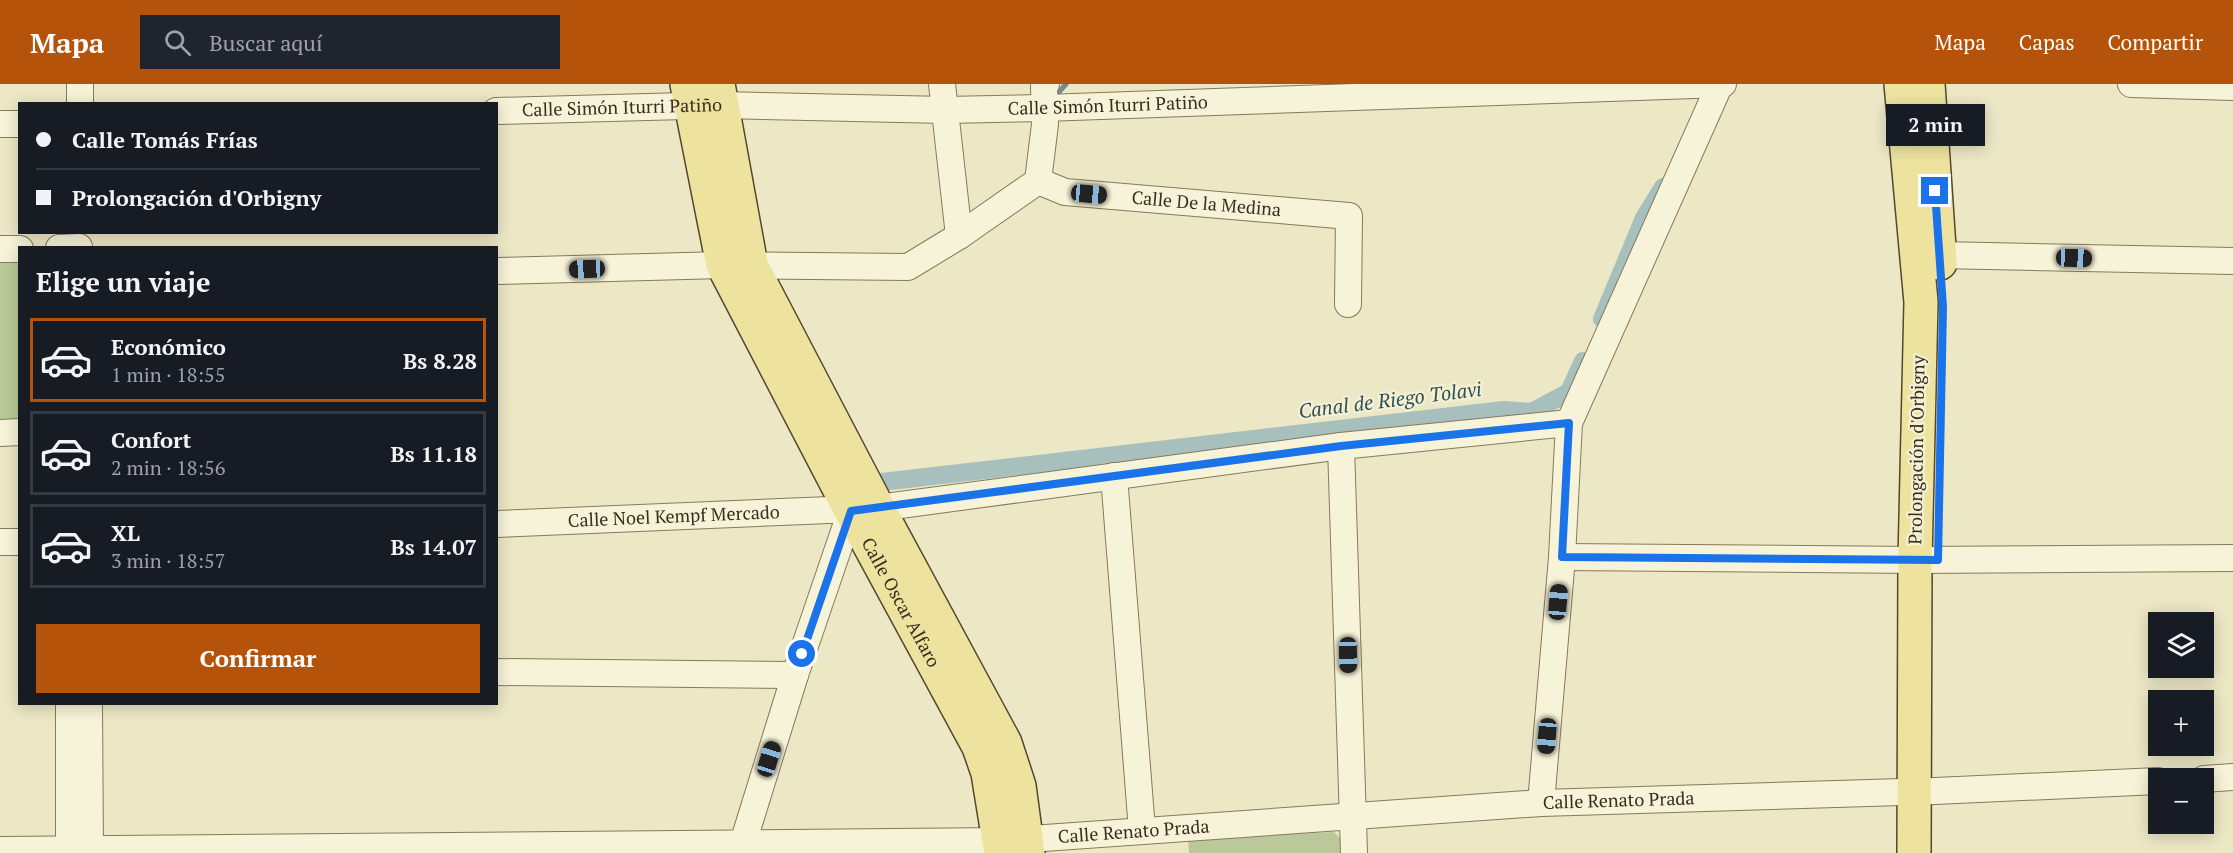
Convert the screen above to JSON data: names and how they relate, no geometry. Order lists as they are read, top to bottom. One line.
{"streets":{"main road":["Prolongación d'Orbigny","Calle Oscar Alfaro"],"street":["Calle Simón Iturri Patiño","Calle De la Medina","Calle Noel Kempf Mercado","Calle Renato Prada"]},"crossings":[["Calle Simón Iturri Patiño","Calle Oscar Alfaro"],["Prolongación d'Orbigny","Calle Renato Prada"],["Calle Noel Kempf Mercado","Calle Oscar Alfaro"],["Calle Oscar Alfaro","Calle Renato Prada"]],"water":["Canal de Riego Tolavi"],"page":{"header":"Mapa","search":"Buscar aquí","nav":["Mapa","Capas","Compartir"],"banner":["Calle Tomás Frías","Prolongación d'Orbigny"],"bubble":"2 min","heading":"Elige un viaje","list":[{"name":"Económico","note":"1 min · 18:55","value":"Bs 8.28"},{"name":"Confort","note":"2 min · 18:56","value":"Bs 11.18"},{"name":"XL","note":"3 min · 18:57","value":"Bs 14.07"}],"map_buttons":["+","−"],"buttons":"Confirmar"}}
